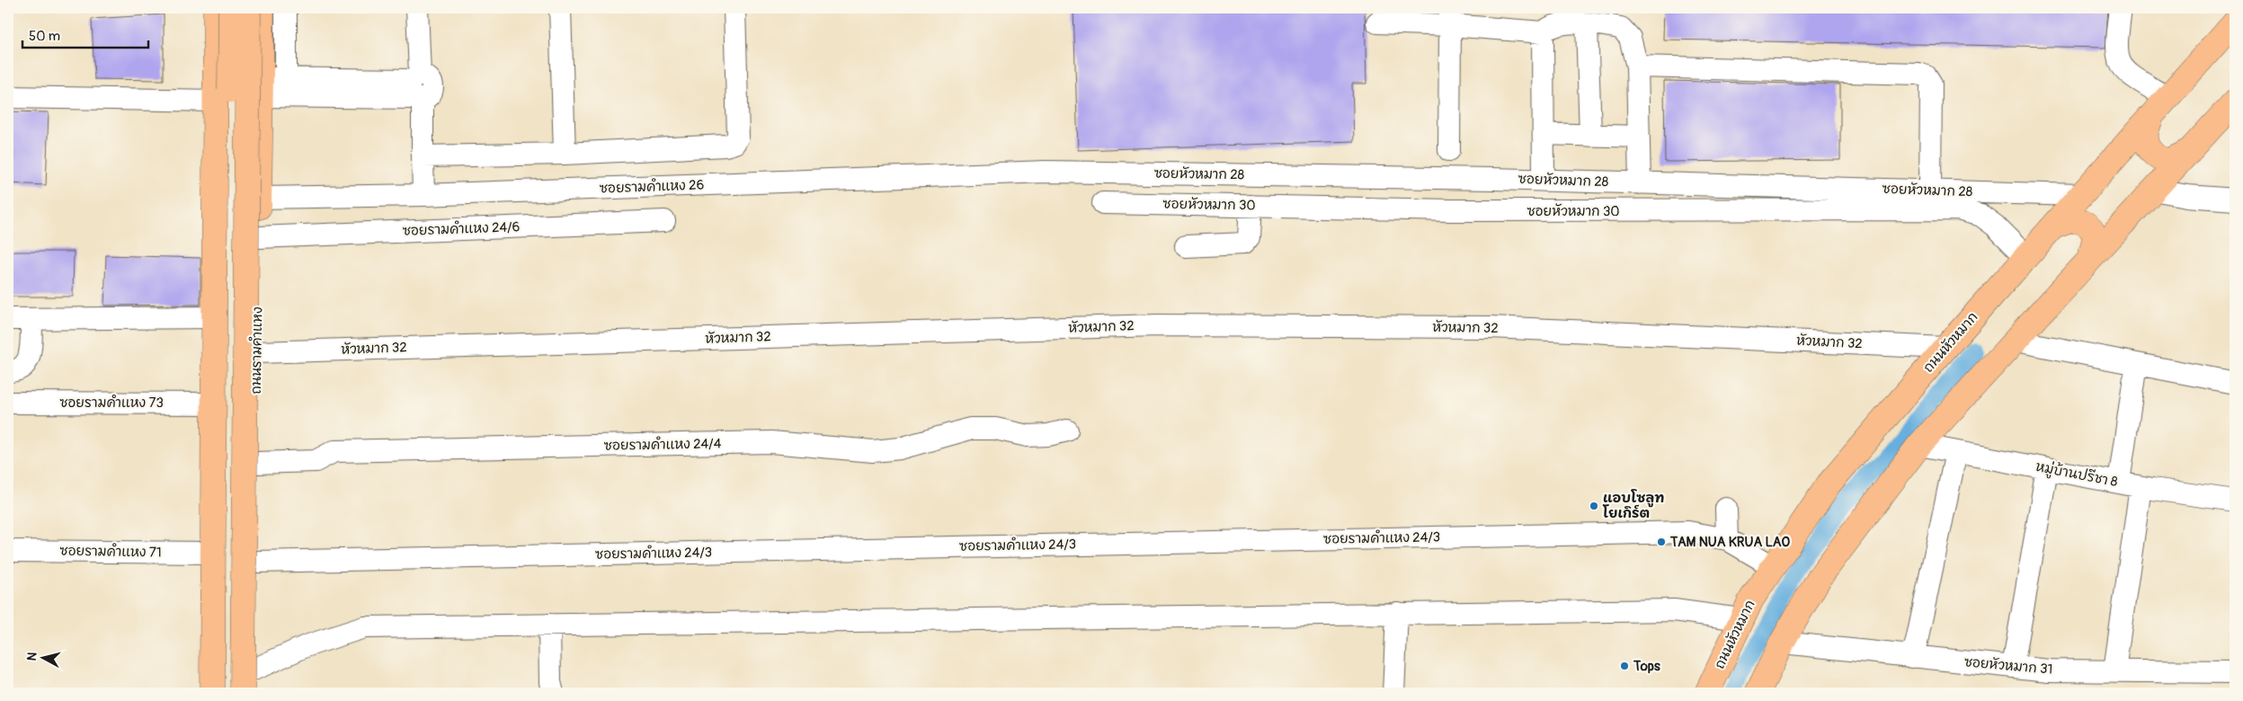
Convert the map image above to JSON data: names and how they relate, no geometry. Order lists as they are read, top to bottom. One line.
{"streets":{"main road":["ถนนหัวหมาก","ถนนรามคำแหง"],"street":["ซอยหัวหมาก 28","ซอยรามคำแหง 26","ซอยหัวหมาก 30","ซอยรามคำแหง 24/6","หัวหมาก 32","ซอยรามคำแหง 73","ซอยรามคำแหง 24/4","หมู่บ้านปรีชา 8","ซอยรามคำแหง 24/3","ซอยรามคำแหง 71","ซอยหัวหมาก 31"]},"crossings":[["ซอยหัวหมาก 28","ซอยรามคำแหง 26"],["ซอยหัวหมาก 28","ถนนหัวหมาก"],["ซอยรามคำแหง 26","ถนนรามคำแหง"],["ซอยหัวหมาก 30","ถนนหัวหมาก"],["ซอยรามคำแหง 24/6","ถนนรามคำแหง"],["หัวหมาก 32","ถนนหัวหมาก"],["หัวหมาก 32","ถนนรามคำแหง"],["ถนนหัวหมาก","ซอยรามคำแหง 24/3"],["ถนนรามคำแหง","ซอยรามคำแหง 24/4"],["ถนนรามคำแหง","ซอยรามคำแหง 24/3"]],"places":["แอบโซลูท โยเกิร์ต","TAM NUA KRUA LAO","Tops"],"scale_bar":"50 m","north":"left"}
